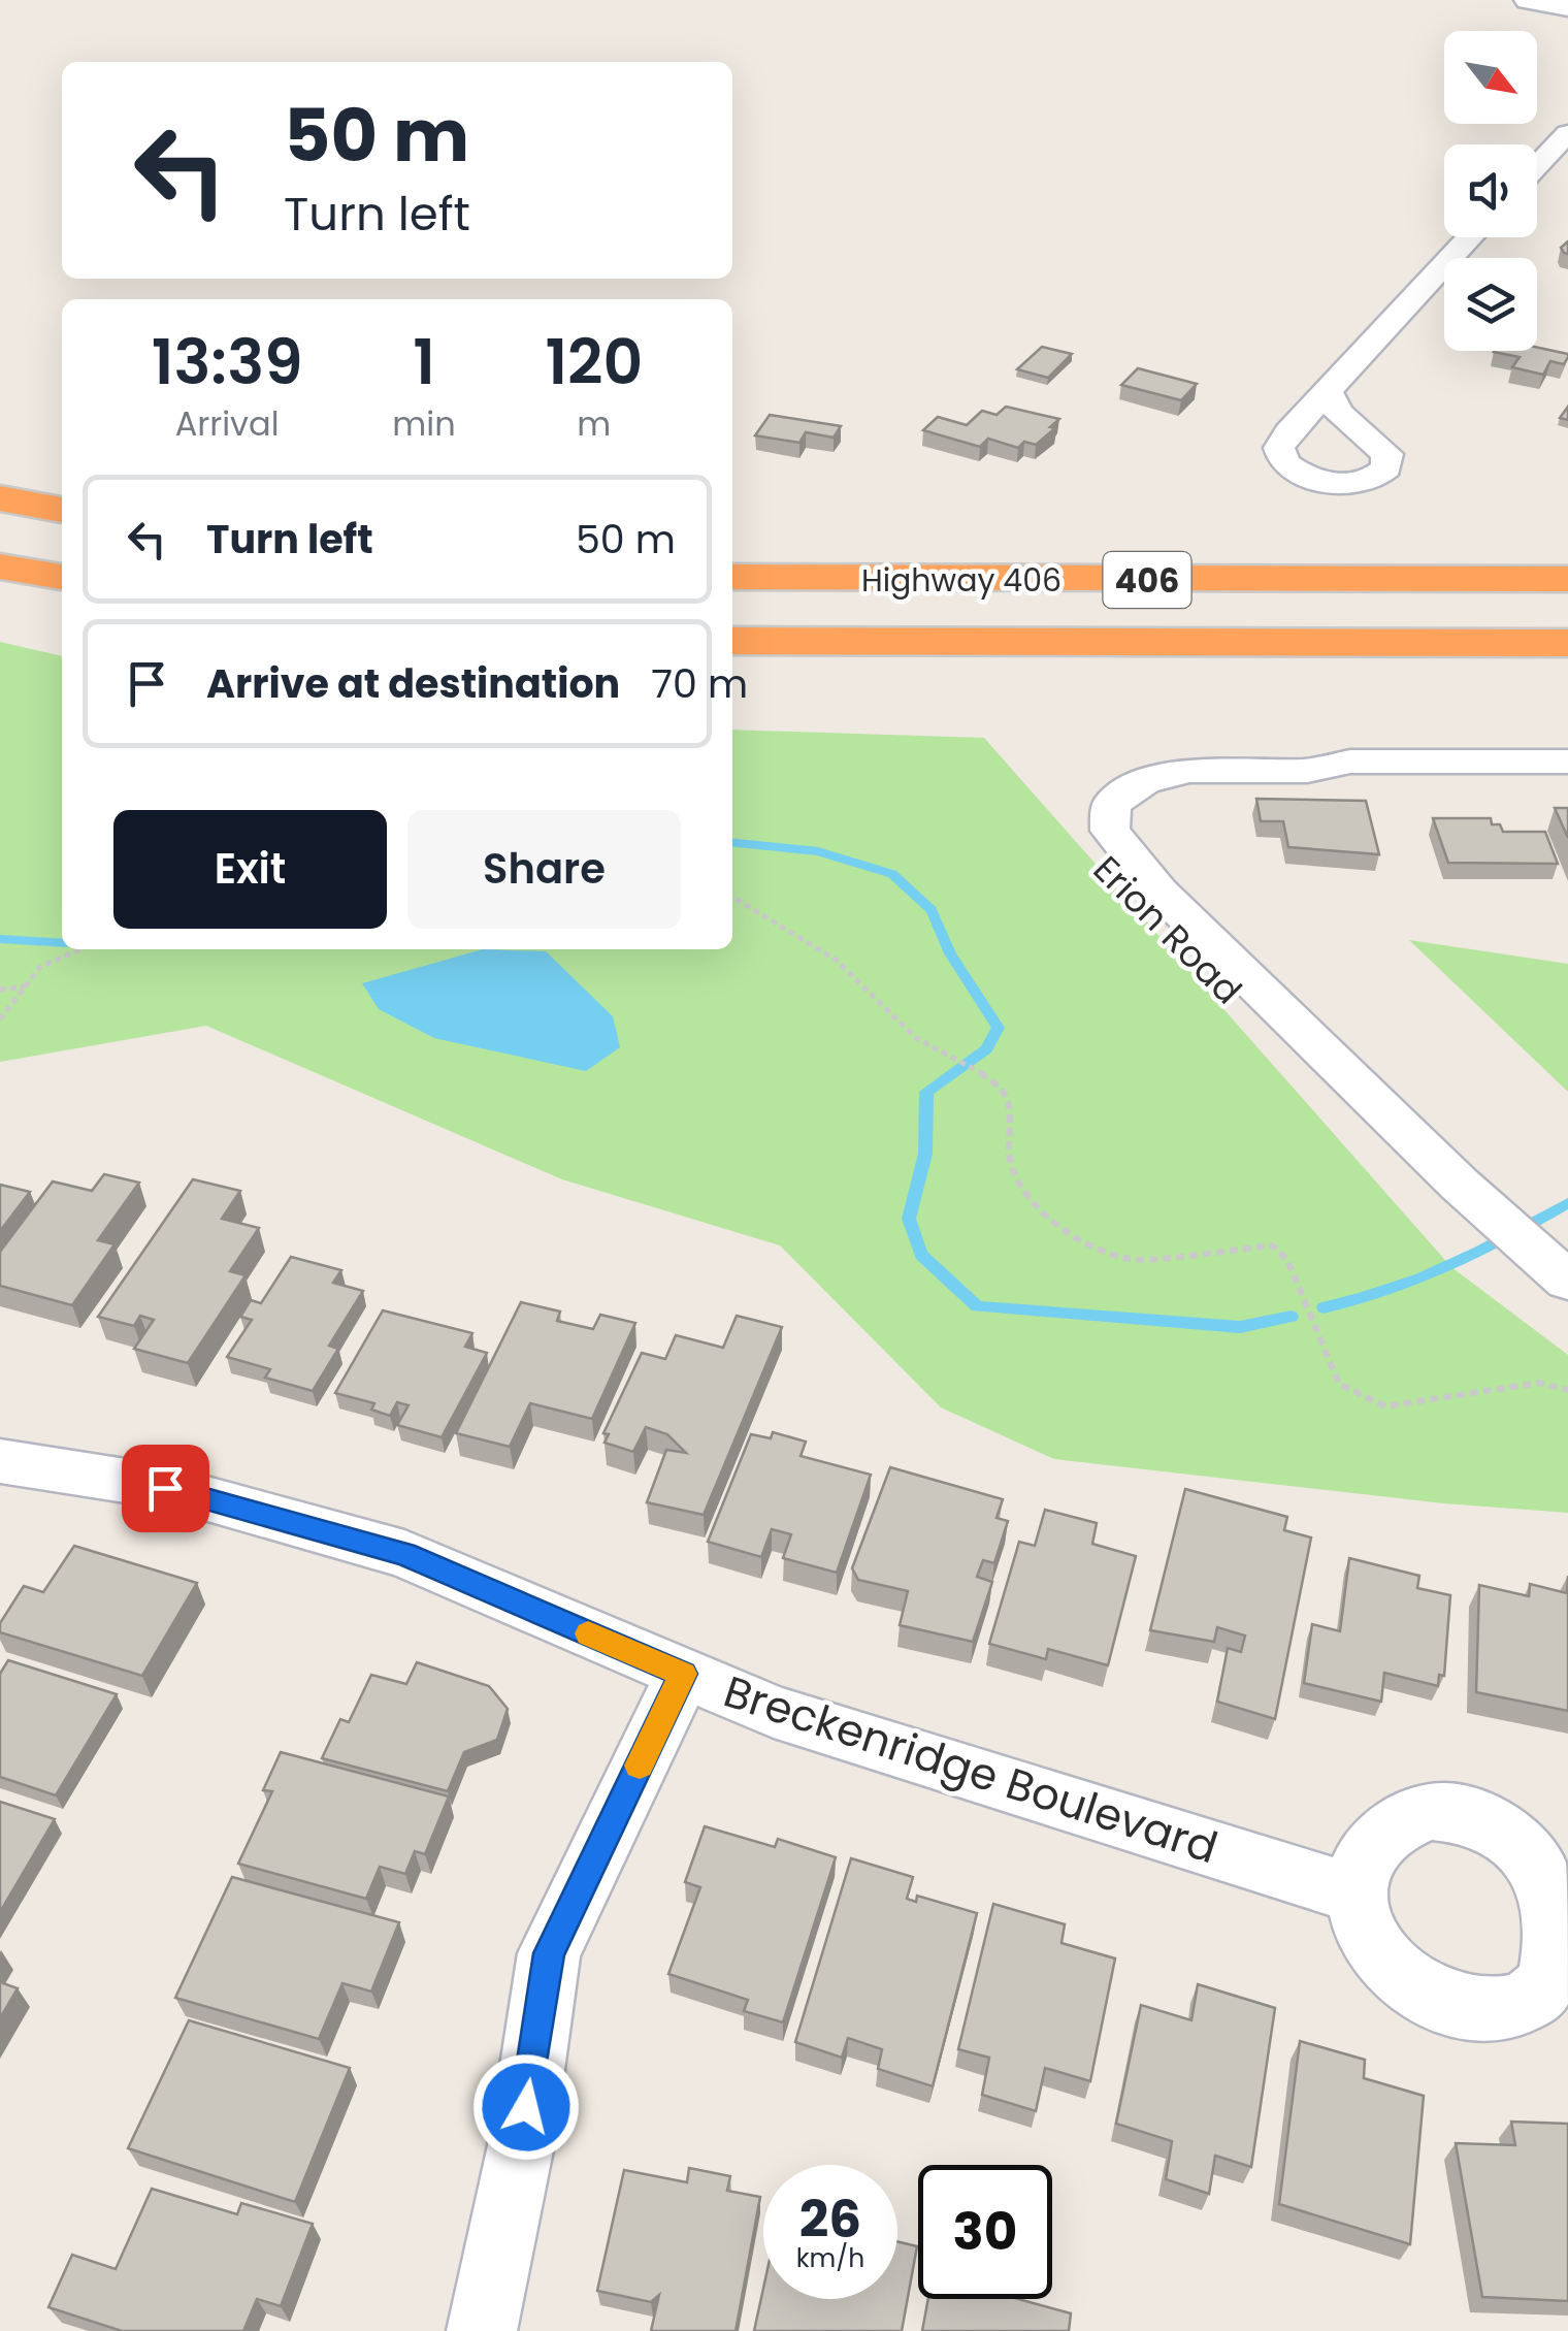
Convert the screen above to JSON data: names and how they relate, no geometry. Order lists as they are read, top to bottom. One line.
{"streets":{"highway":["Highway 406","406"],"street":["Erion Road","Breckenridge Boulevard"]},"north":"bottom right","page":{"turn":["50 m","Turn left"],"eta":["13:39","Arrival","1","min","120","m"],"list":[{"name":"Turn left","value":"50 m"},{"name":"Arrive at destination","value":"70 m"}],"buttons":["Exit","Share"],"speed":"26 km/h","limit":"30"}}
